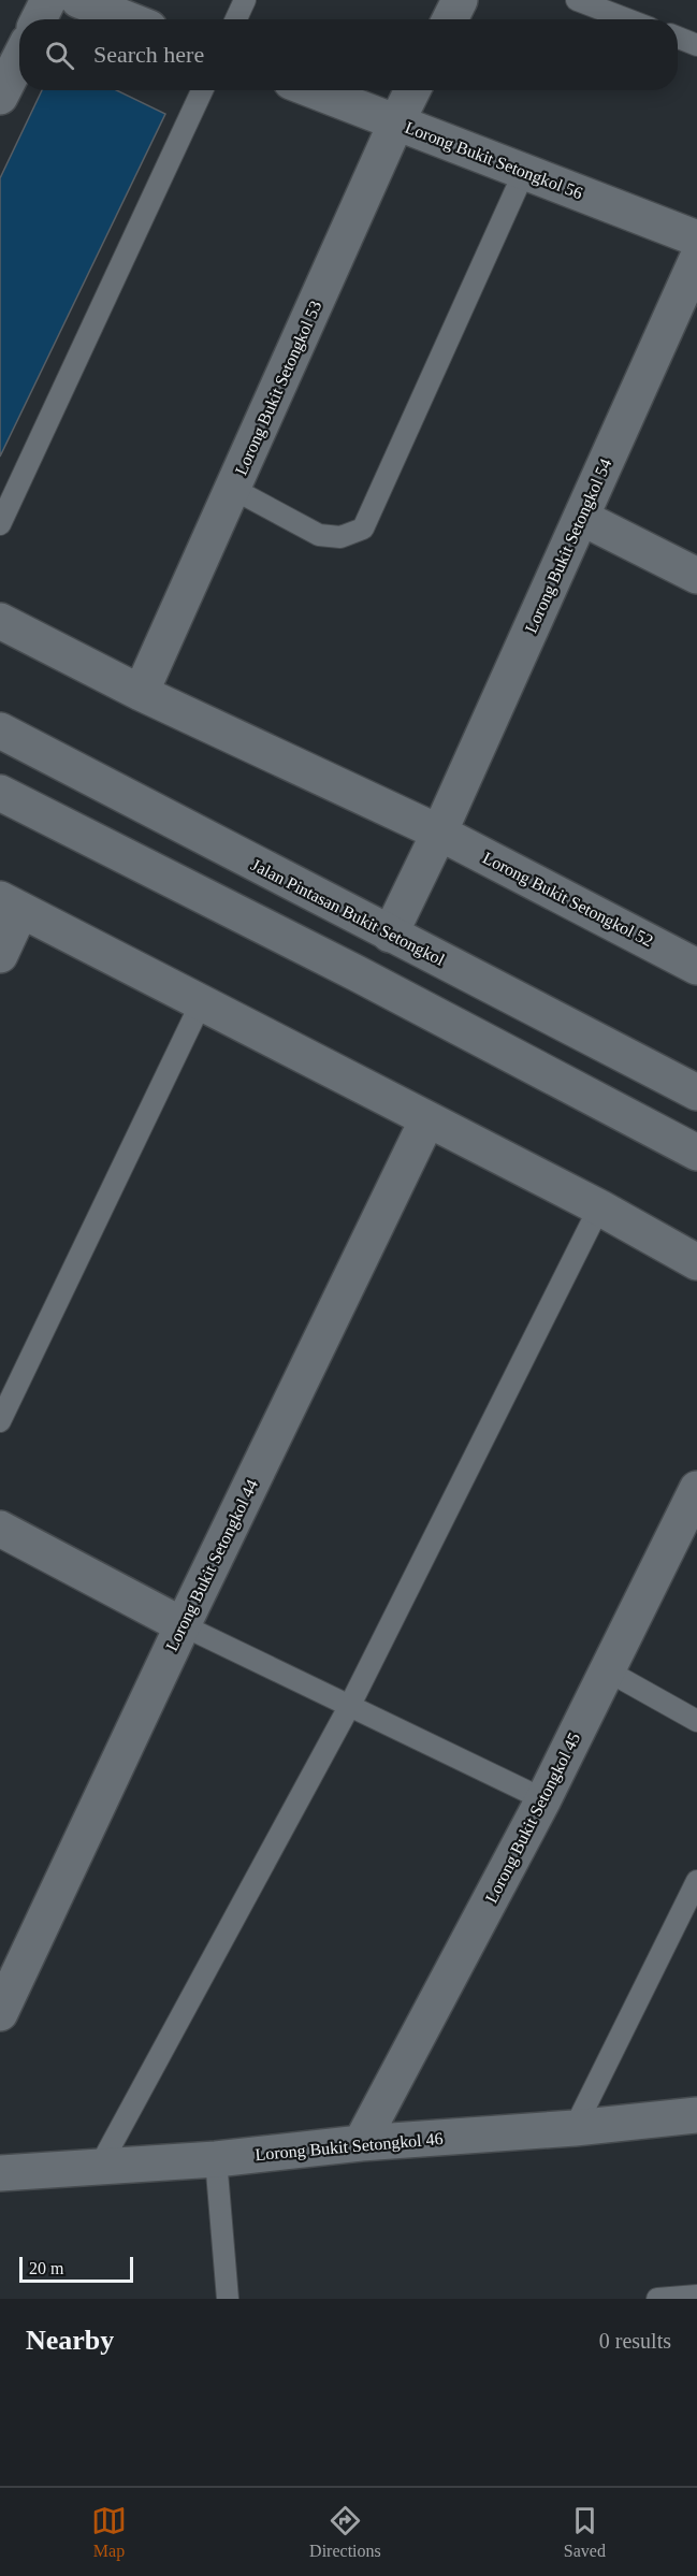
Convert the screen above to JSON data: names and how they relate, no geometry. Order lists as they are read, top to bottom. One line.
{"streets":{"street":["Lorong Bukit Setongkol 56","Lorong Bukit Setongkol 53","Lorong Bukit Setongkol 54","Lorong Bukit Setongkol 52","Jalan Pintasan Bukit Setongkol","Lorong Bukit Setongkol 44","Lorong Bukit Setongkol 45","Lorong Bukit Setongkol 46"]},"crossings":[["Lorong Bukit Setongkol 56","Lorong Bukit Setongkol 53"],["Lorong Bukit Setongkol 53","Lorong Bukit Setongkol 52"],["Lorong Bukit Setongkol 54","Lorong Bukit Setongkol 52"],["Lorong Bukit Setongkol 54","Jalan Pintasan Bukit Setongkol"],["Lorong Bukit Setongkol 45","Lorong Bukit Setongkol 46"]],"scale_bar":"20 m","page":{"search":"Search here","scale":"20 m","heading":["Nearby","0 results"],"nav":["Map","Directions","Saved"]}}
